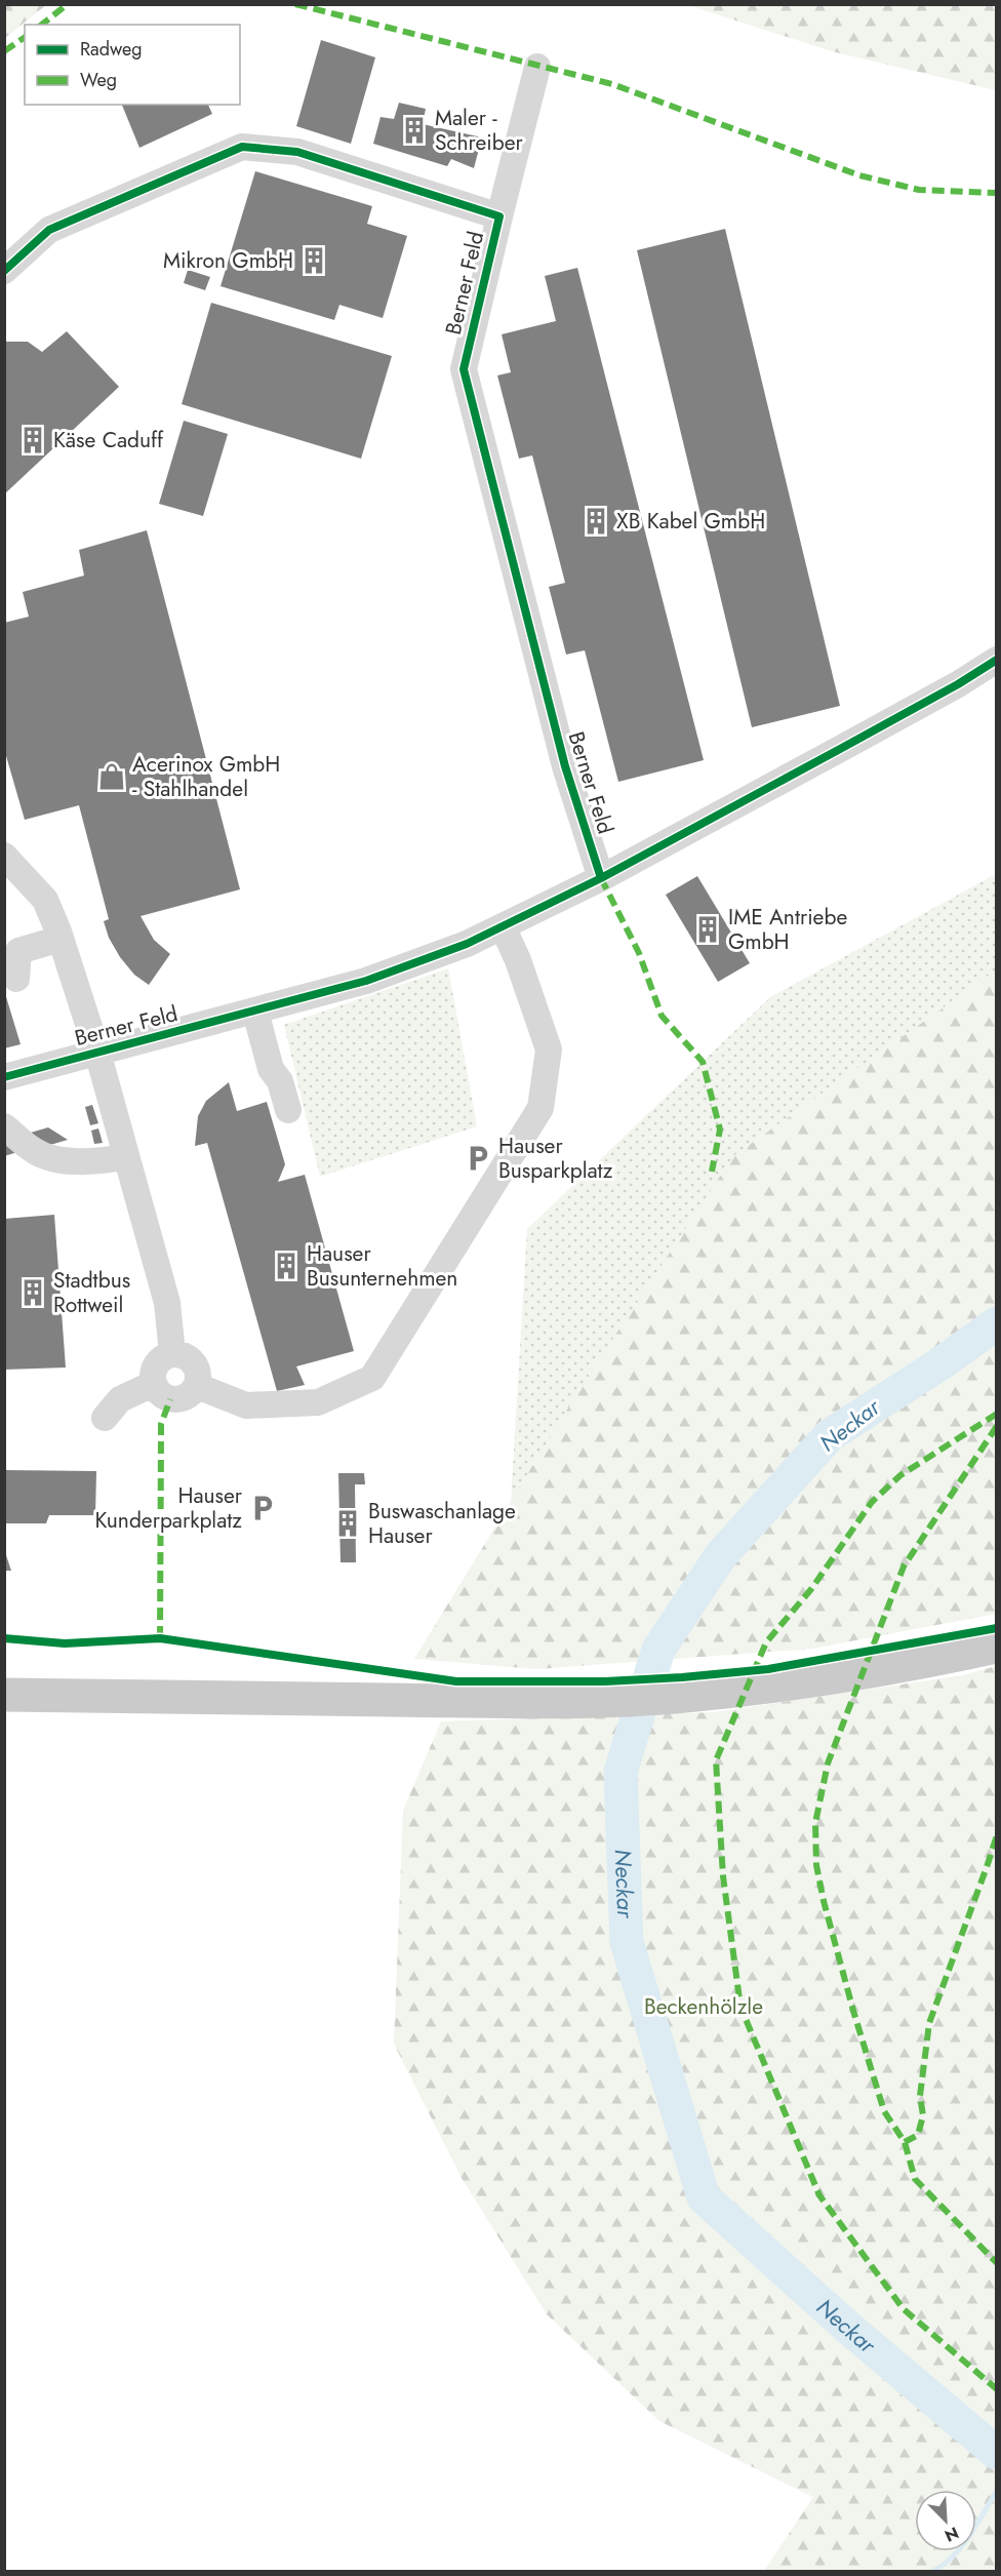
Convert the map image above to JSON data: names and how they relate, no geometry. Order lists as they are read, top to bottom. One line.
{"streets":{"street":["Berner Feld"]},"water":["Neckar"],"parks":["Beckenhölzle"],"places":{"building":["Maler - Schreiber","Mikron GmbH","Käse Caduff","XB Kabel GmbH","IME Antriebe GmbH","Hauser Busunternehmen","Stadtbus Rottweil","Buswaschanlage Hauser"],"shop":["Acerinox GmbH - Stahlhandel"],"parking":["Hauser Busparkplatz","Hauser Kunderparkplatz"]},"legend":["Radweg","Weg"],"north":"bottom right"}
